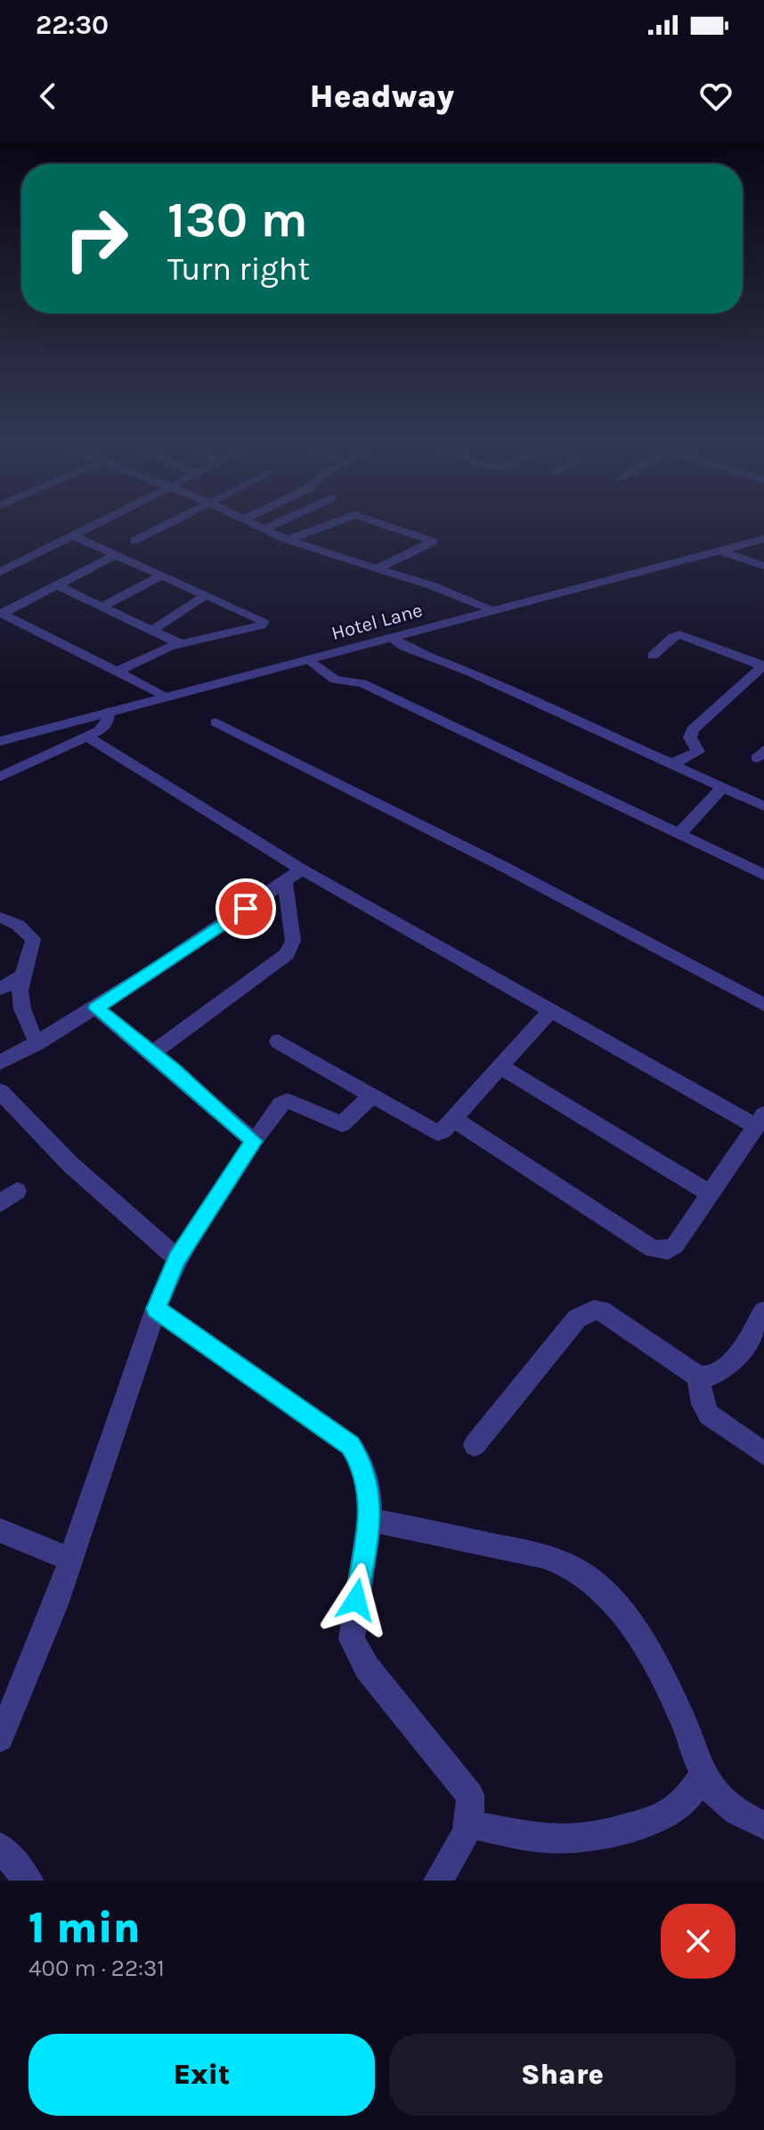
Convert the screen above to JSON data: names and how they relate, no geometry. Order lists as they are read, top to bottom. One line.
{"streets":{"street":["Hotel Lane"]},"page":{"status":"22:30","header":"Headway","turn":["130 m","Turn right"],"heading":["1 min","400 m · 22:31"],"buttons":["Exit","Share"]}}
